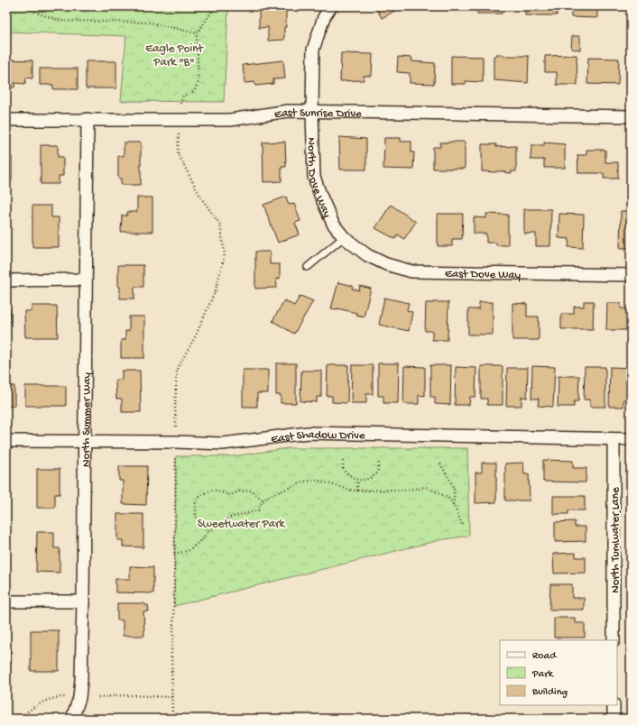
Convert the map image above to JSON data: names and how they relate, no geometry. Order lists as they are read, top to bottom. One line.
{"streets":{"street":["East Sunrise Drive","North Dove Way","East Dove Way","North Summer Way","East Shadow Drive","North Tumwater Lane"]},"crossings":[["East Sunrise Drive","North Dove Way"],["East Sunrise Drive","North Summer Way"],["North Dove Way","East Dove Way"],["North Summer Way","East Shadow Drive"],["East Shadow Drive","North Tumwater Lane"]],"parks":["Eagle Point Park \"B\"","Sweetwater Park"],"legend":["Road","Park","Building"]}
